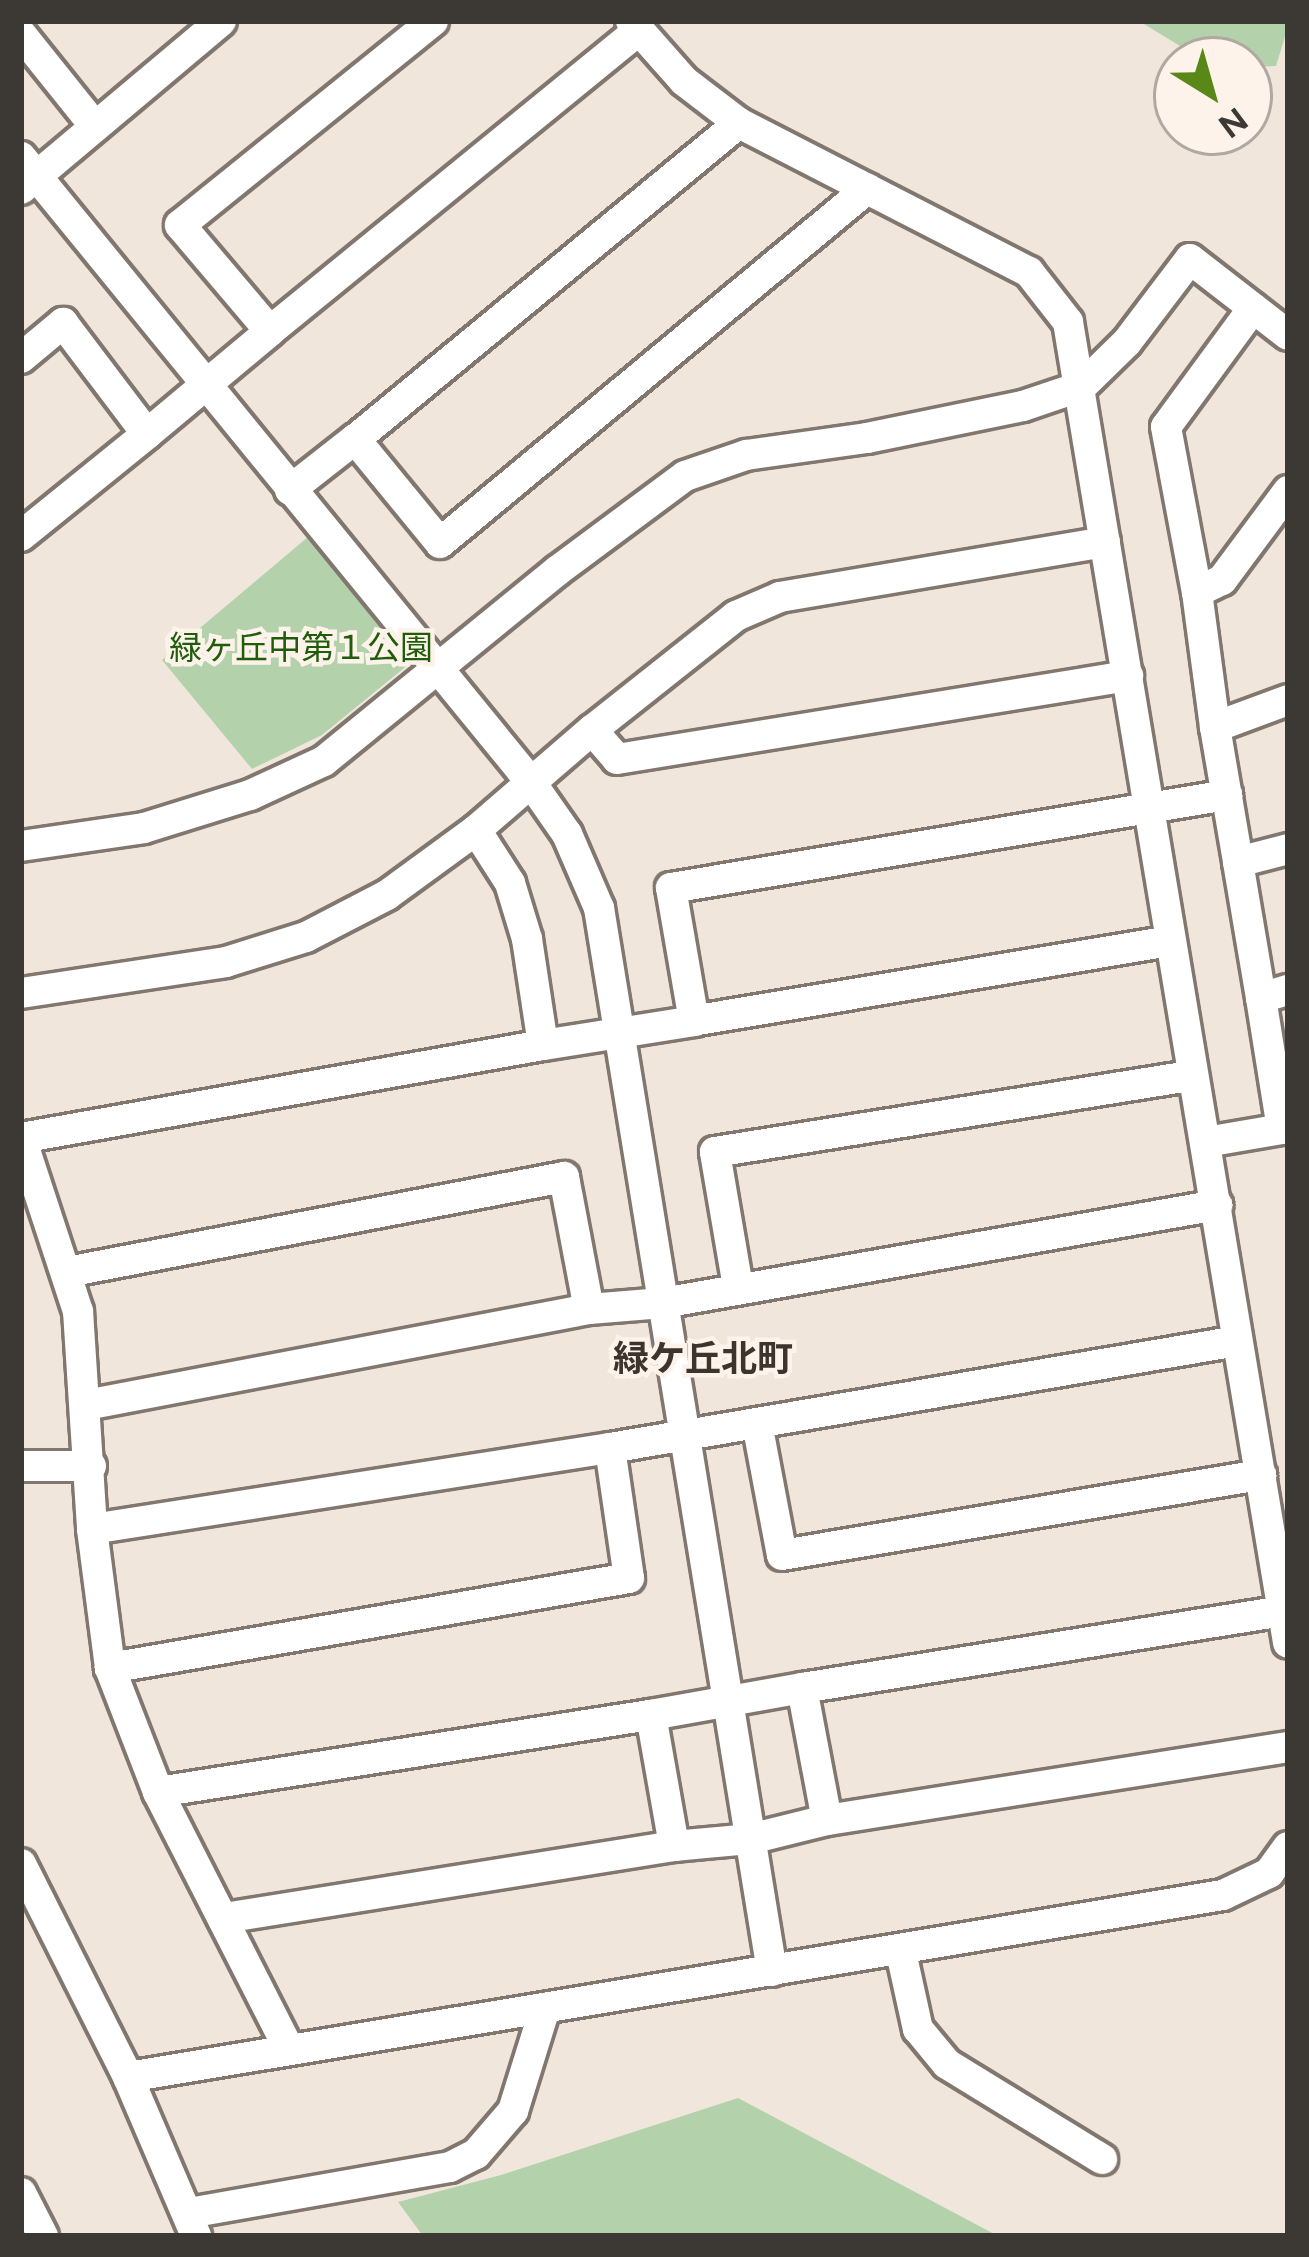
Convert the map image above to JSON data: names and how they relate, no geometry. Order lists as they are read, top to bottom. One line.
{"districts":["緑ケ丘北町"],"parks":["緑ヶ丘中第１公園"],"north":"bottom right"}
